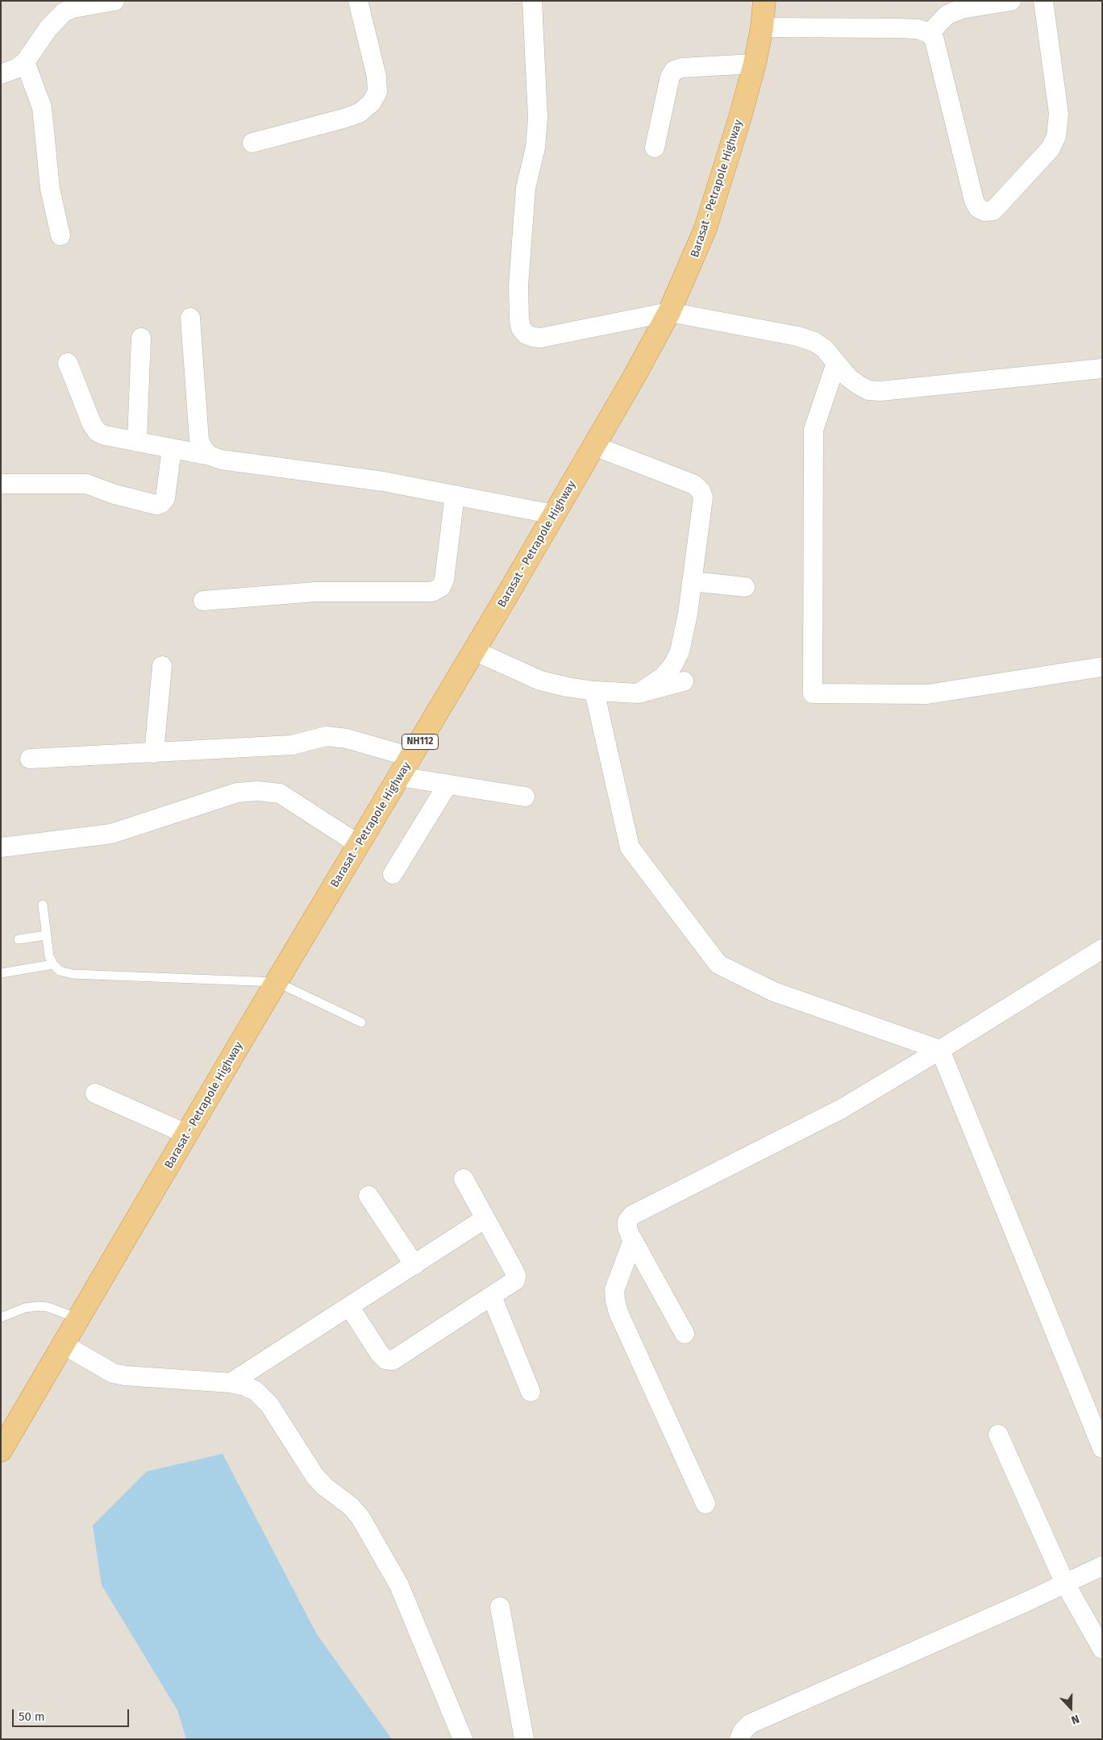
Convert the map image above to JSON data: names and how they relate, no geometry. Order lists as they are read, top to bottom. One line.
{"streets":{"highway":["Barasat - Petrapole Highway","NH112"]},"scale_bar":"50 m","north":"bottom"}
